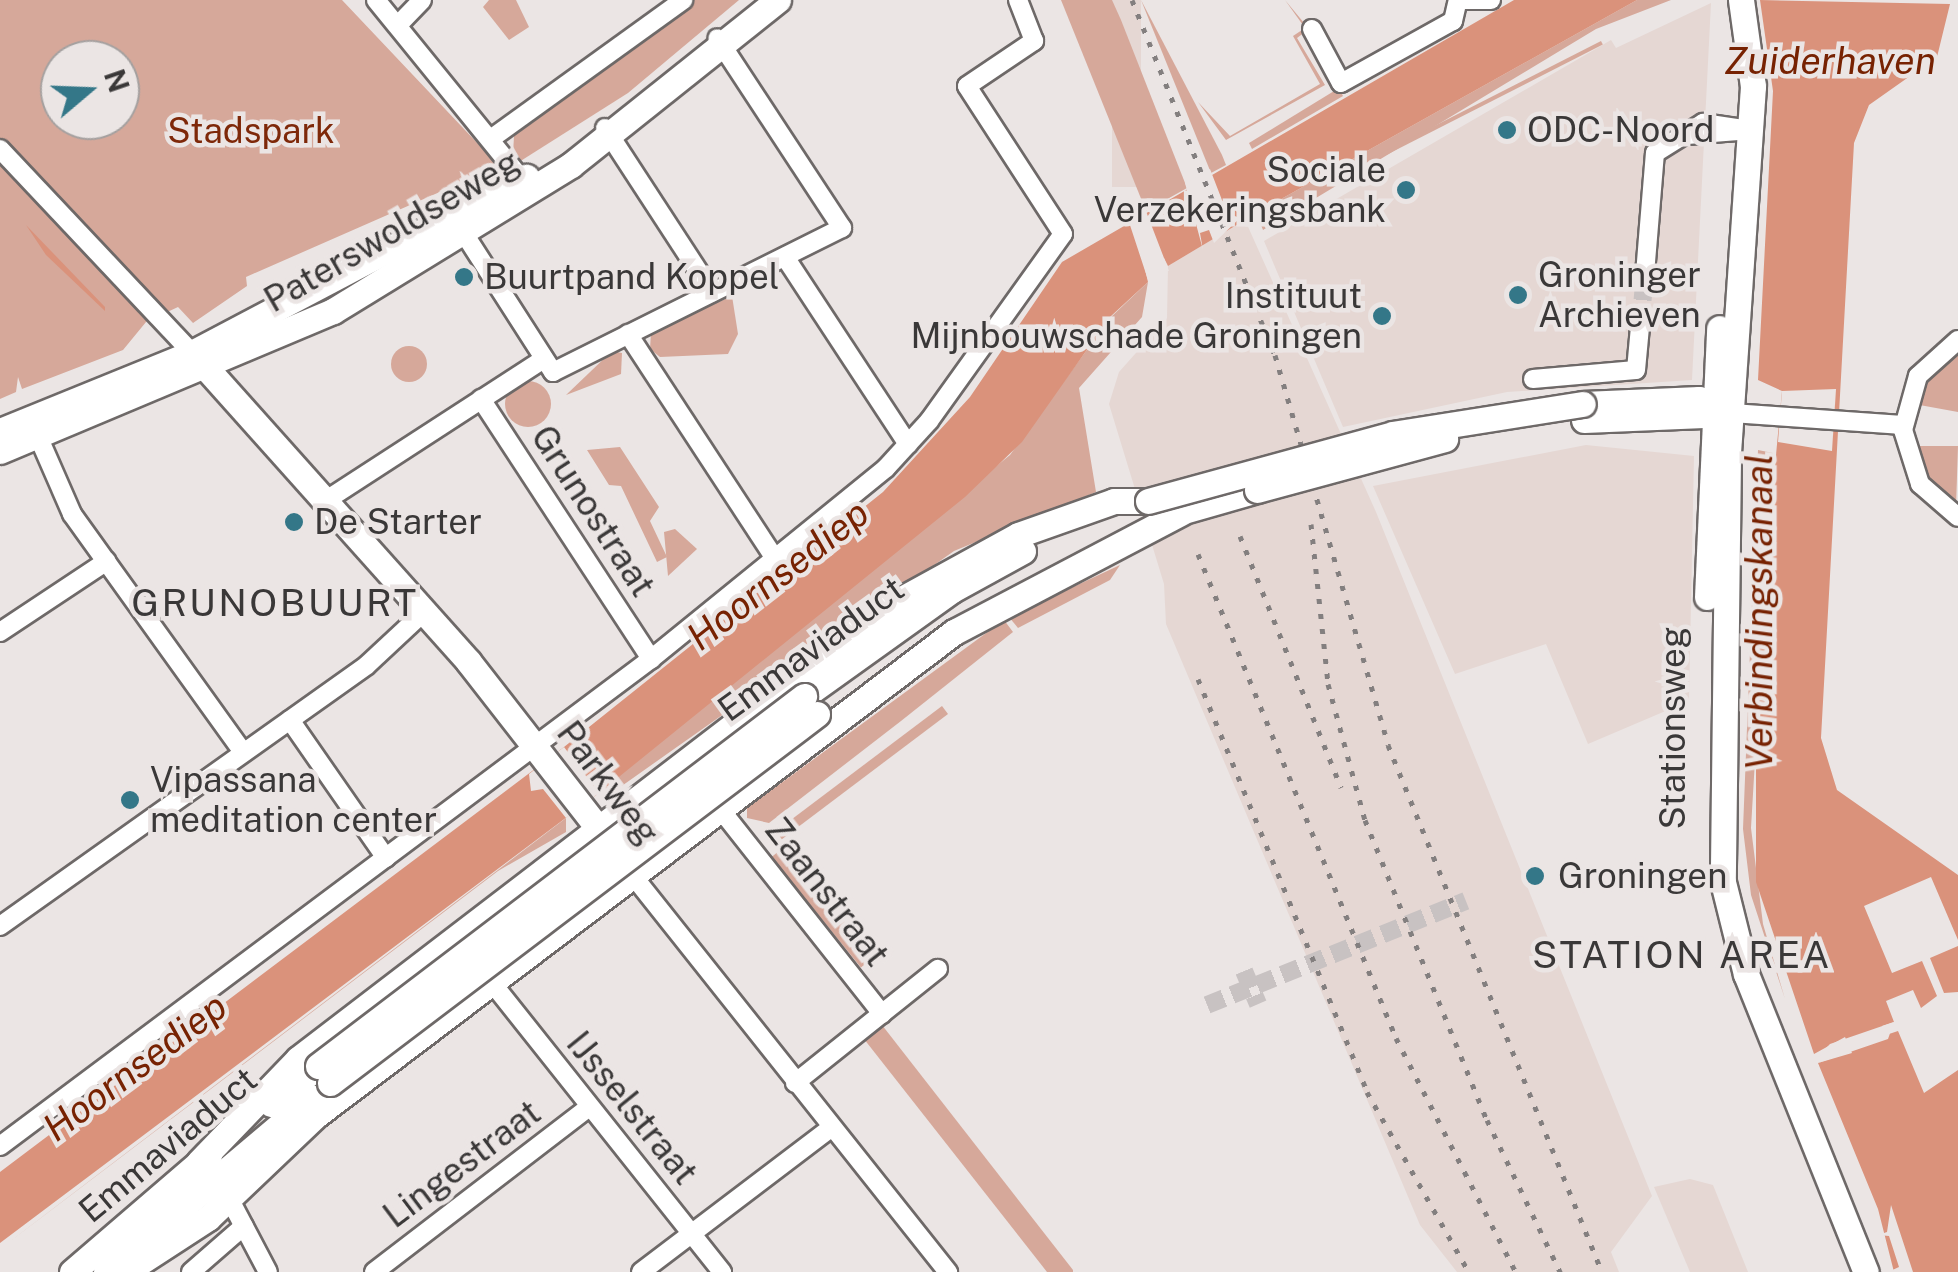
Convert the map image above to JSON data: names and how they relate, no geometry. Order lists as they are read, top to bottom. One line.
{"streets":{"main road":["Paterswoldseweg","Emmaviaduct","Stationsweg","Parkweg"],"street":["Grunostraat","Zaanstraat","IJsselstraat","Lingestraat"]},"crossings":[["Paterswoldseweg","Parkweg"],["Emmaviaduct","Stationsweg"],["IJsselstraat","Lingestraat"]],"districts":["GRUNOBUURT","STATION AREA"],"water":["Zuiderhaven","Hoornsediep","Verbindingskanaal"],"parks":["Stadspark"],"places":["ODC-Noord","Sociale Verzekeringsbank","Buurtpand Koppel","Groninger Archieven","Instituut Mijnbouwschade Groningen","De Starter","Vipassana meditation center","Groningen"],"north":"right"}
